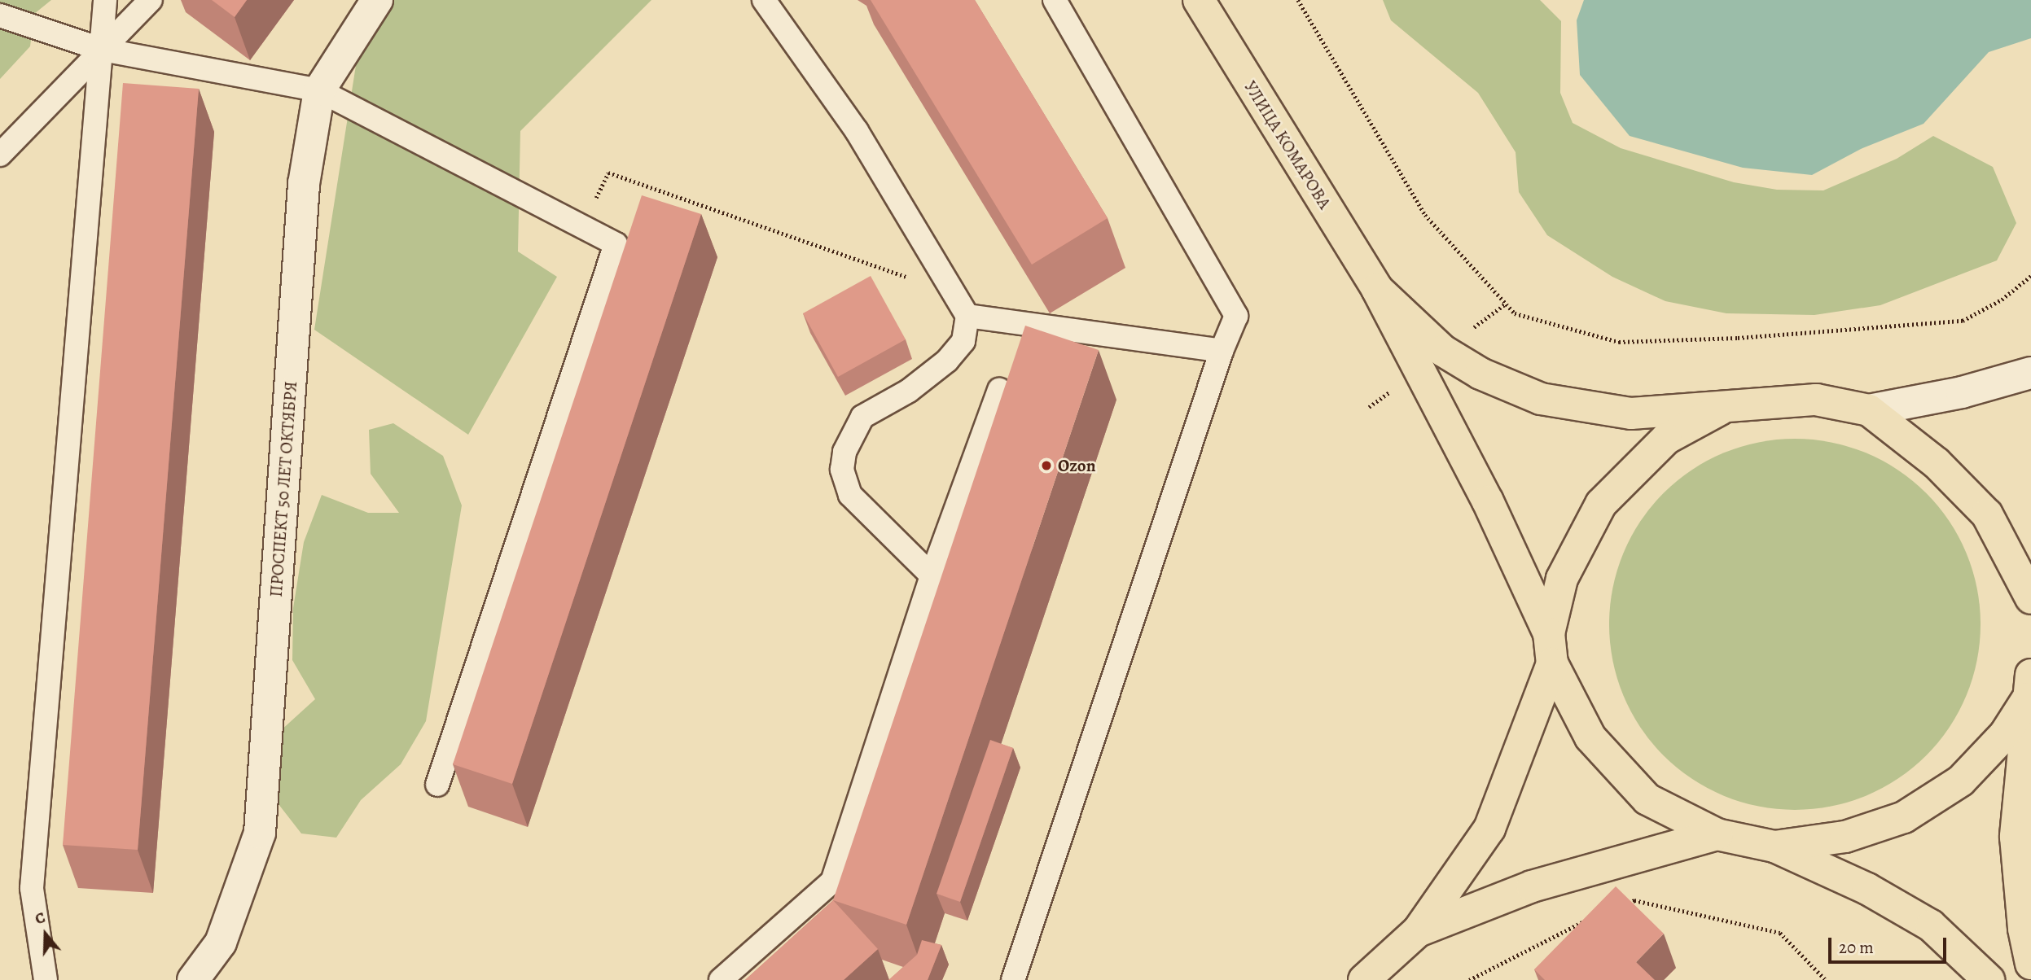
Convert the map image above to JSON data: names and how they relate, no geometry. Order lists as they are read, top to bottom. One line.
{"streets":{"main road":["УЛИЦА КОМАРОВА"],"street":["ПРОСПЕКТ 50 ЛЕТ ОКТЯБРЯ"]},"places":["Ozon"],"scale_bar":"20 m","north":"top"}
